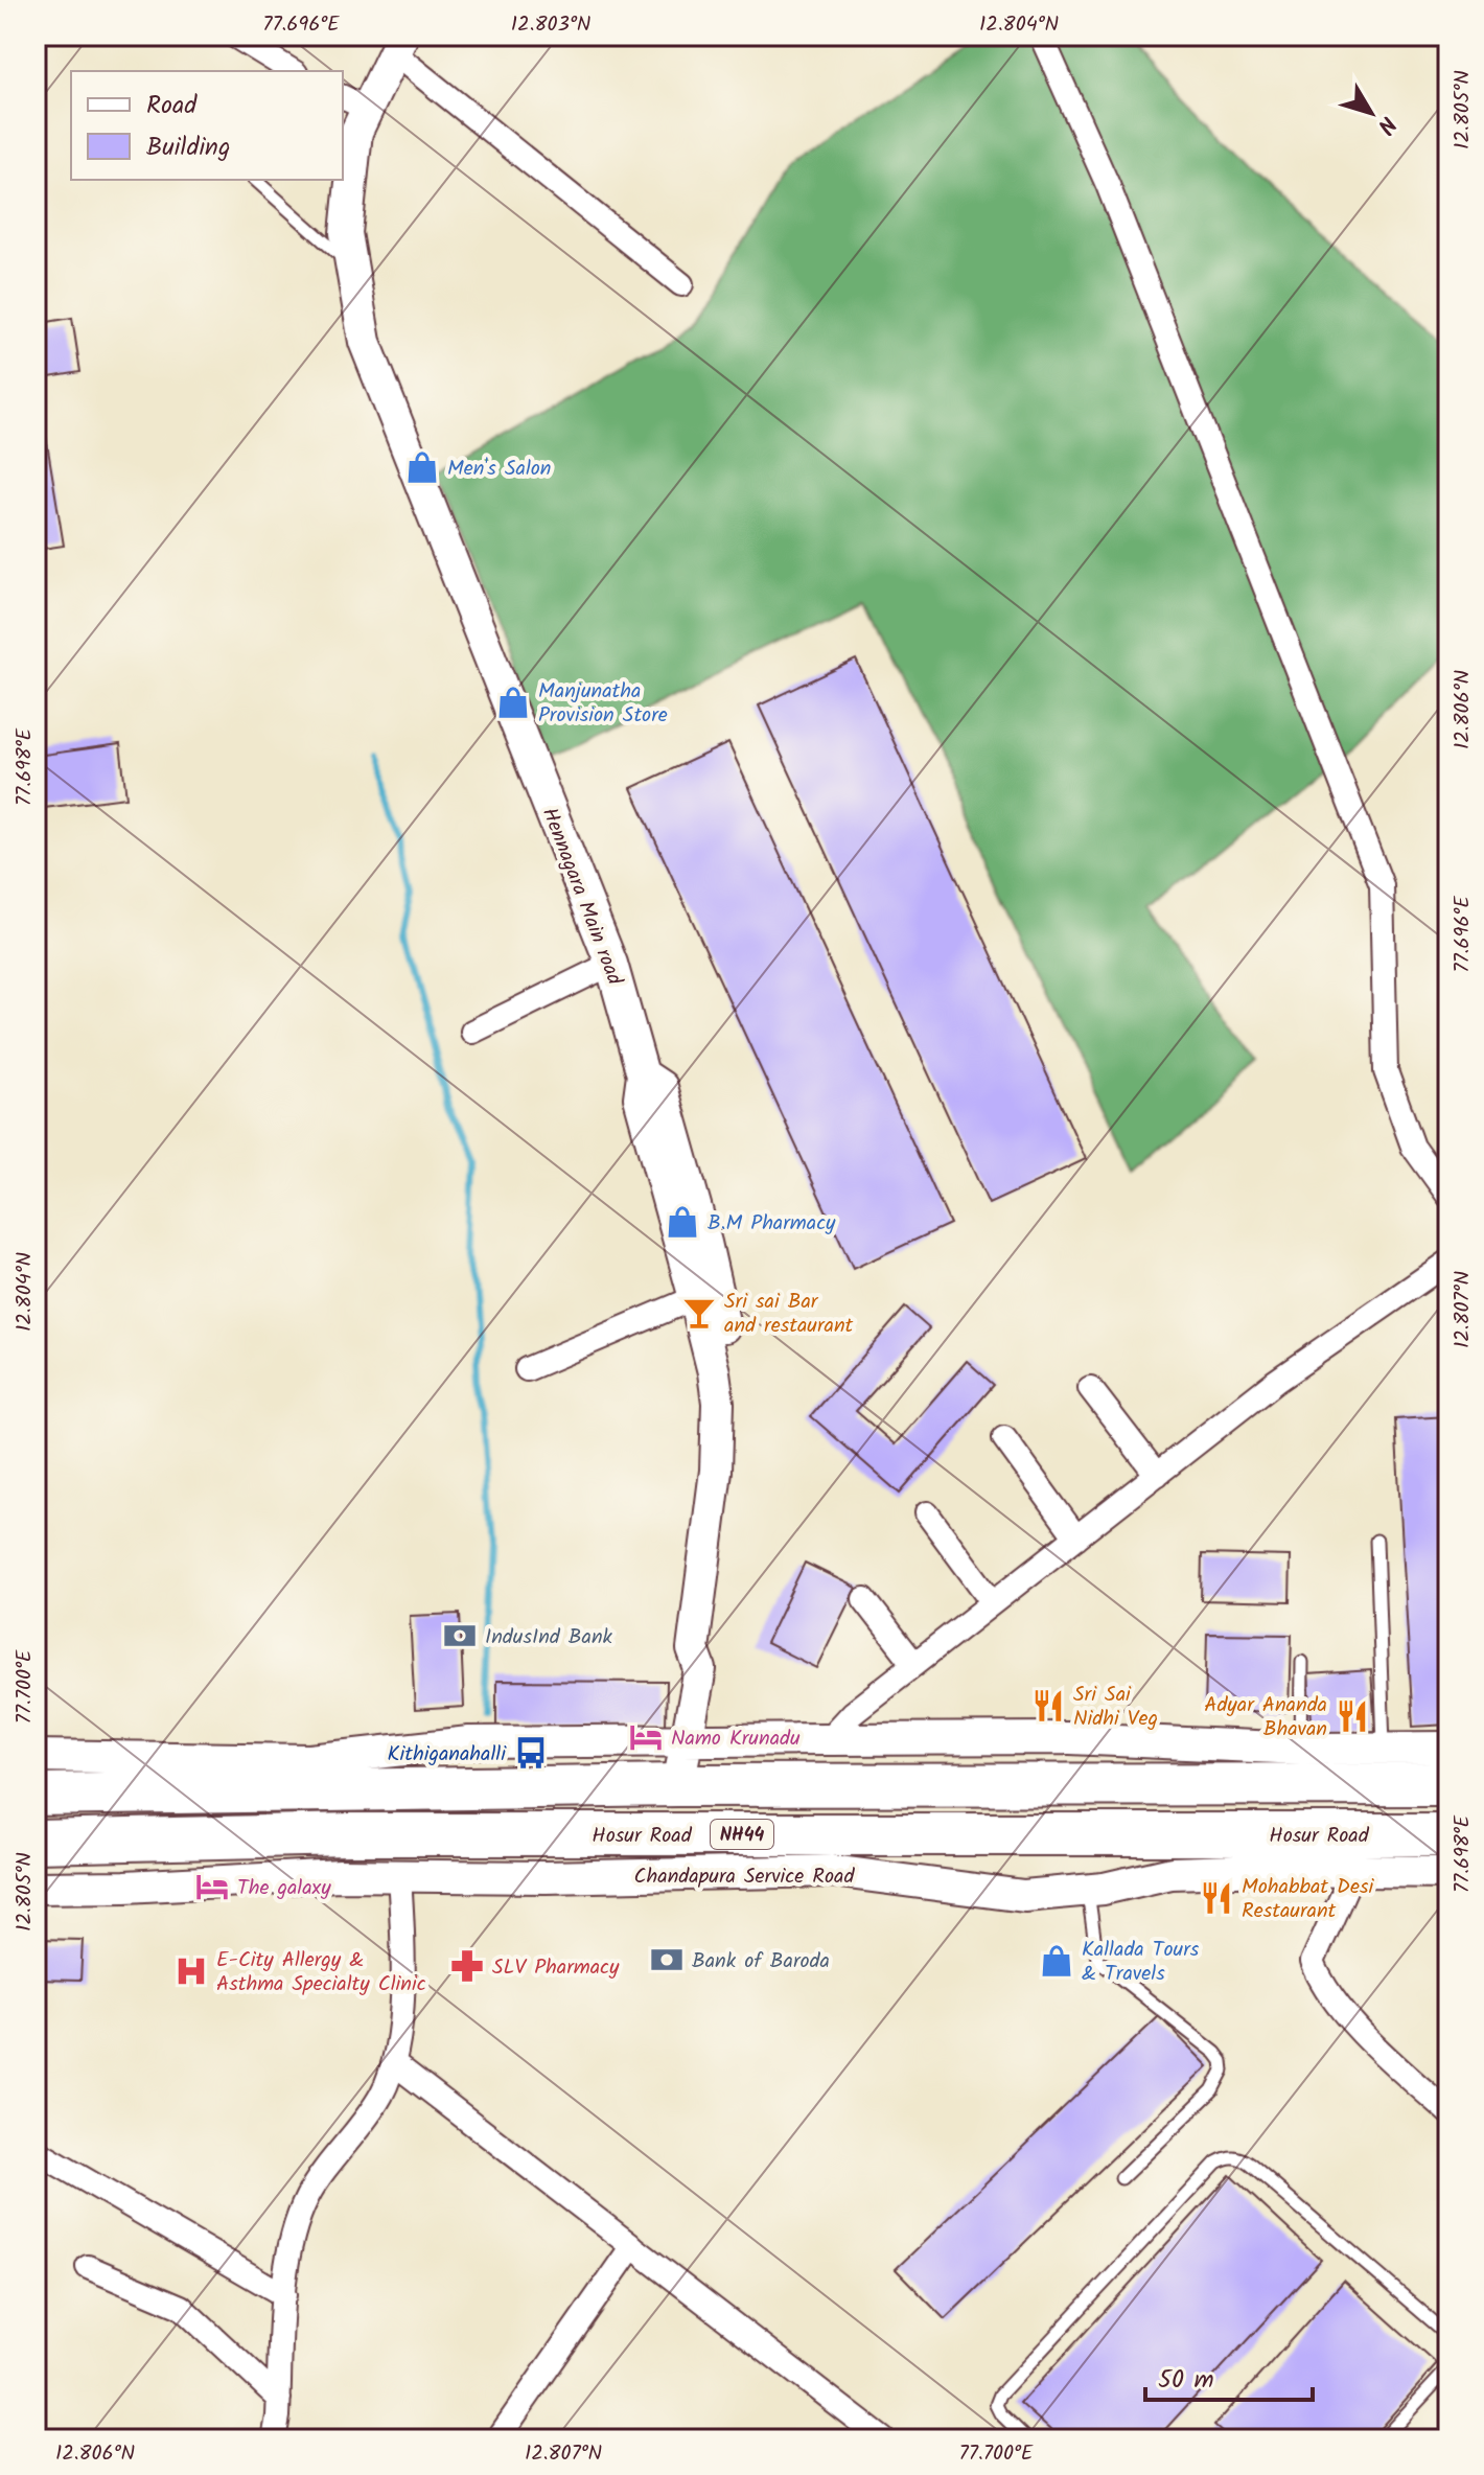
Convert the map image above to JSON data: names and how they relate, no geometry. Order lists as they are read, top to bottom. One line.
{"streets":{"highway":["Hosur Road","NH44"],"street":["Hennagara Main road","Chandapura Service Road"]},"crossings":[["Hosur Road","Chandapura Service Road"]],"places":{"shop":["Men's Salon","Manjunatha Provision Store","B.M Pharmacy","Kallada Tours & Travels"],"bar":["Sri sai Bar and restaurant"],"bank":["IndusInd Bank","Bank of Baroda"],"restaurant":["Sri Sai Nidhi Veg","Adyar Ananda Bhavan","Mohabbat Desi Restaurant"],"hotel":["Namo Krunadu","The galaxy"],"bus stop":["Kithiganahalli"],"pharmacy":["SLV Pharmacy"],"hospital":["E-City Allergy & Asthma Specialty Clinic"]},"legend":["Road","Building"],"scale_bar":"50 m","north":"bottom right","coordinates":["77.696°E","12.803°N","12.804°N","12.805°N","12.806°N","77.698°E","12.807°N","77.700°E"]}
